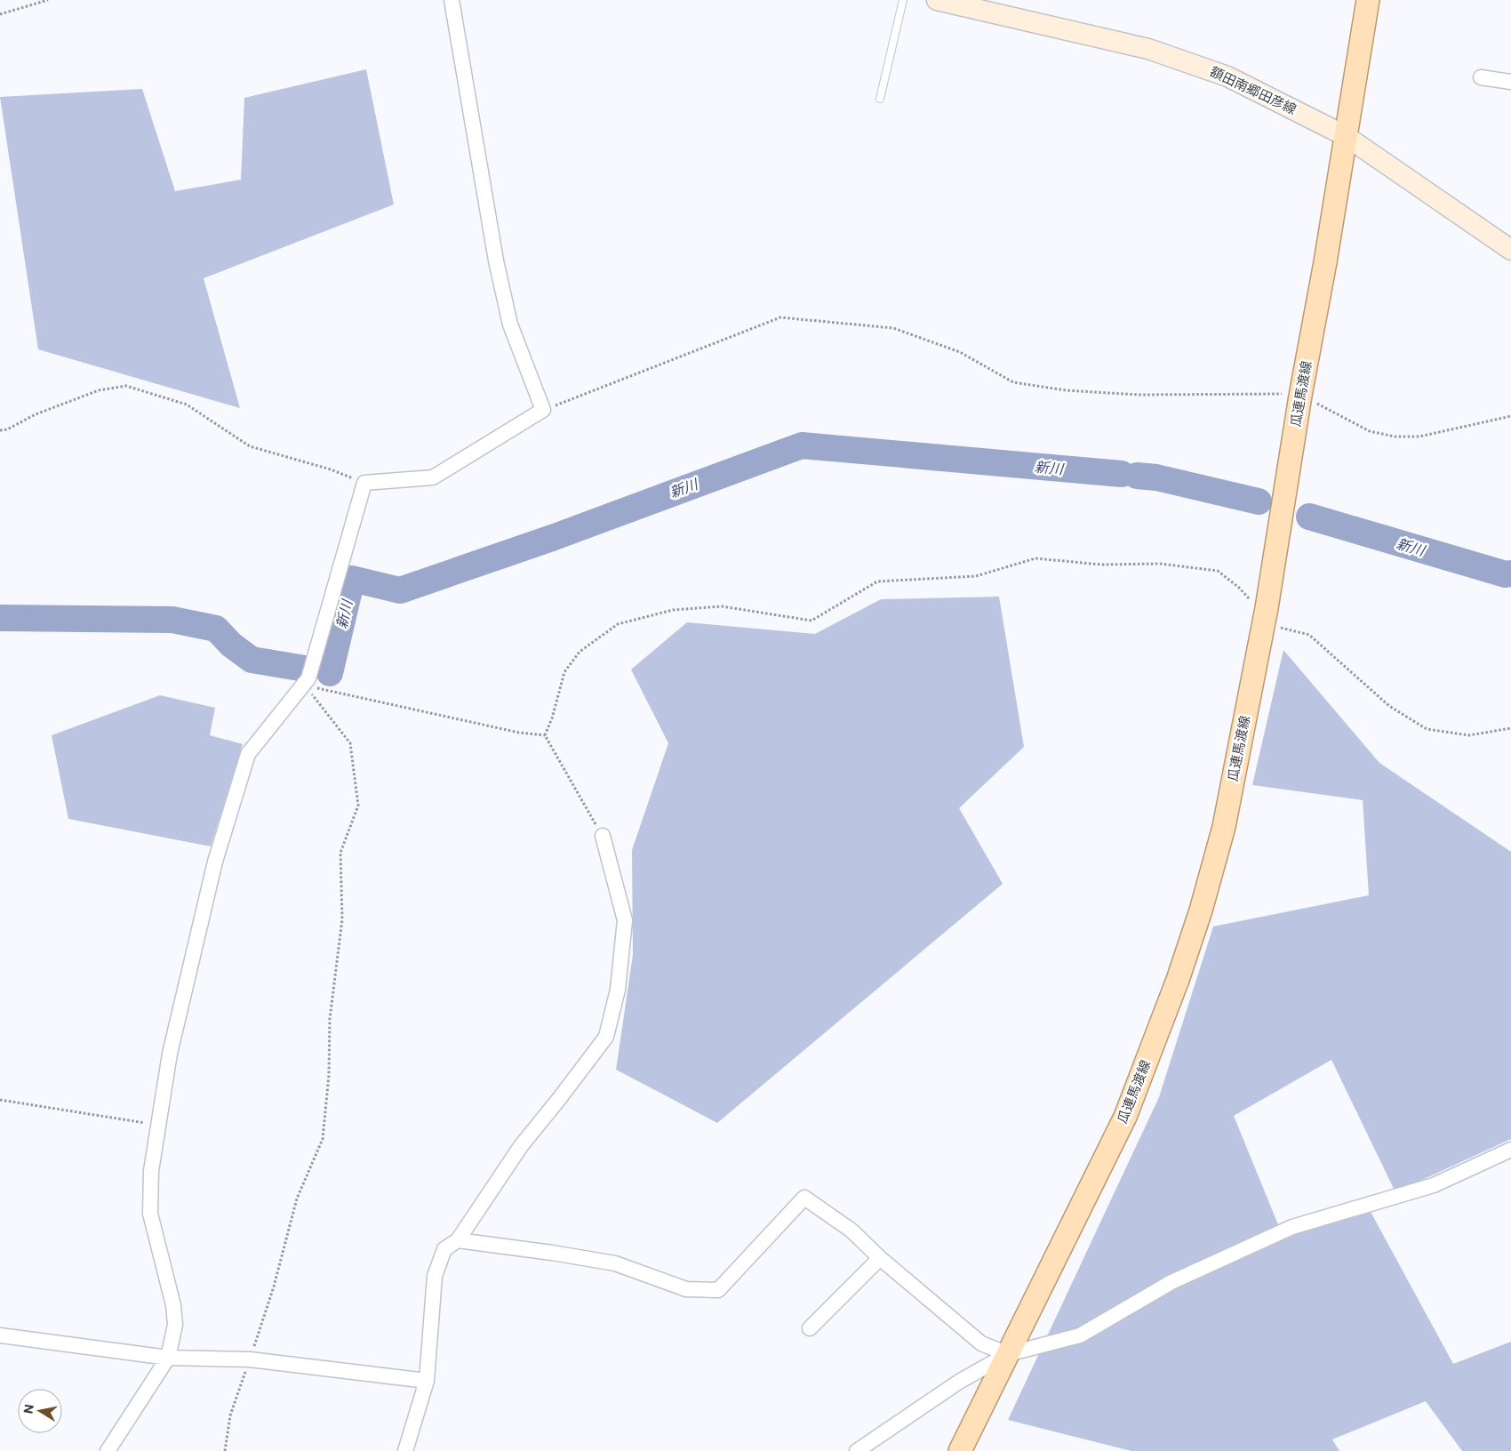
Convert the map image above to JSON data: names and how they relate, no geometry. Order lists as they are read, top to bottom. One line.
{"streets":{"main road":["額田南郷田彦線","瓜連馬渡線"]},"crossings":[["額田南郷田彦線","瓜連馬渡線"]],"water":["新川"],"north":"left"}
